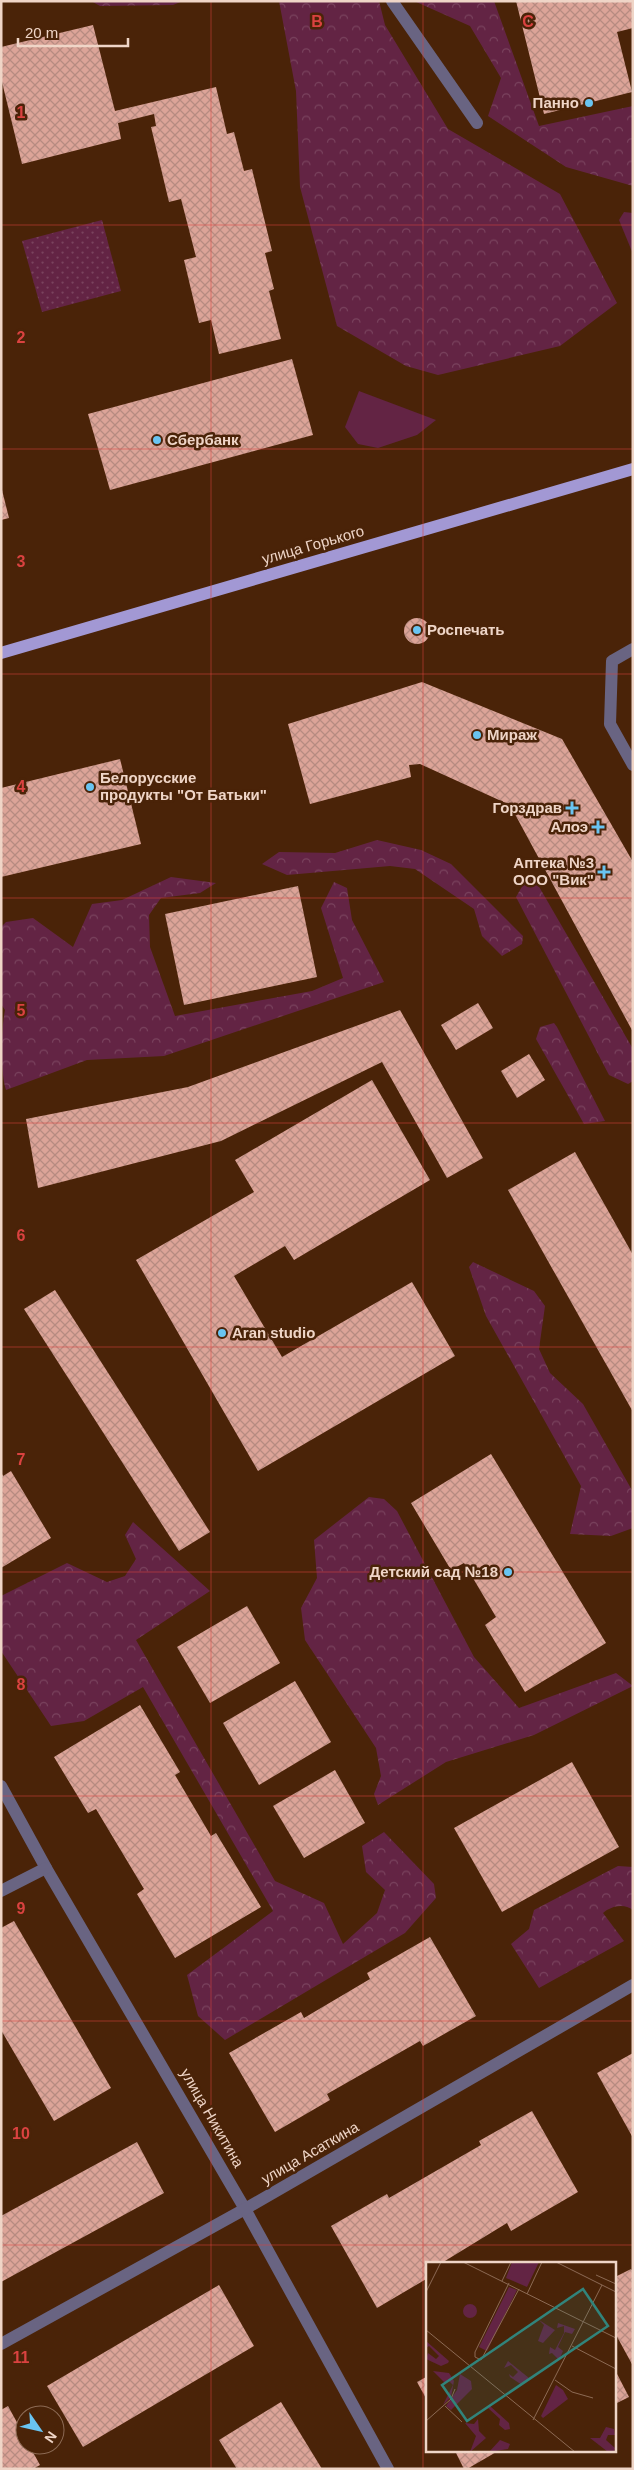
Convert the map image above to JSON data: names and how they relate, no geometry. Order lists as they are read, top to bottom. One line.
{"streets":{"main road":["улица Горького"],"street":["улица Никитина","улица Асаткина"]},"crossings":[["улица Никитина","улица Асаткина"]],"places":{"other":["Панно","Сбербанк","Роспечать","Мираж","Белорусские продукты \"От Батьки\"","Aran studio","Детский сад №18"],"health":["Горздрав","Алоэ","Аптека №3 ООО \"Вик\""]},"scale_bar":"20 m","north":"bottom right","grid":{"columns":["B","C"],"rows":["1","2","3","4","5","6","7","8","9","10","11"]}}
